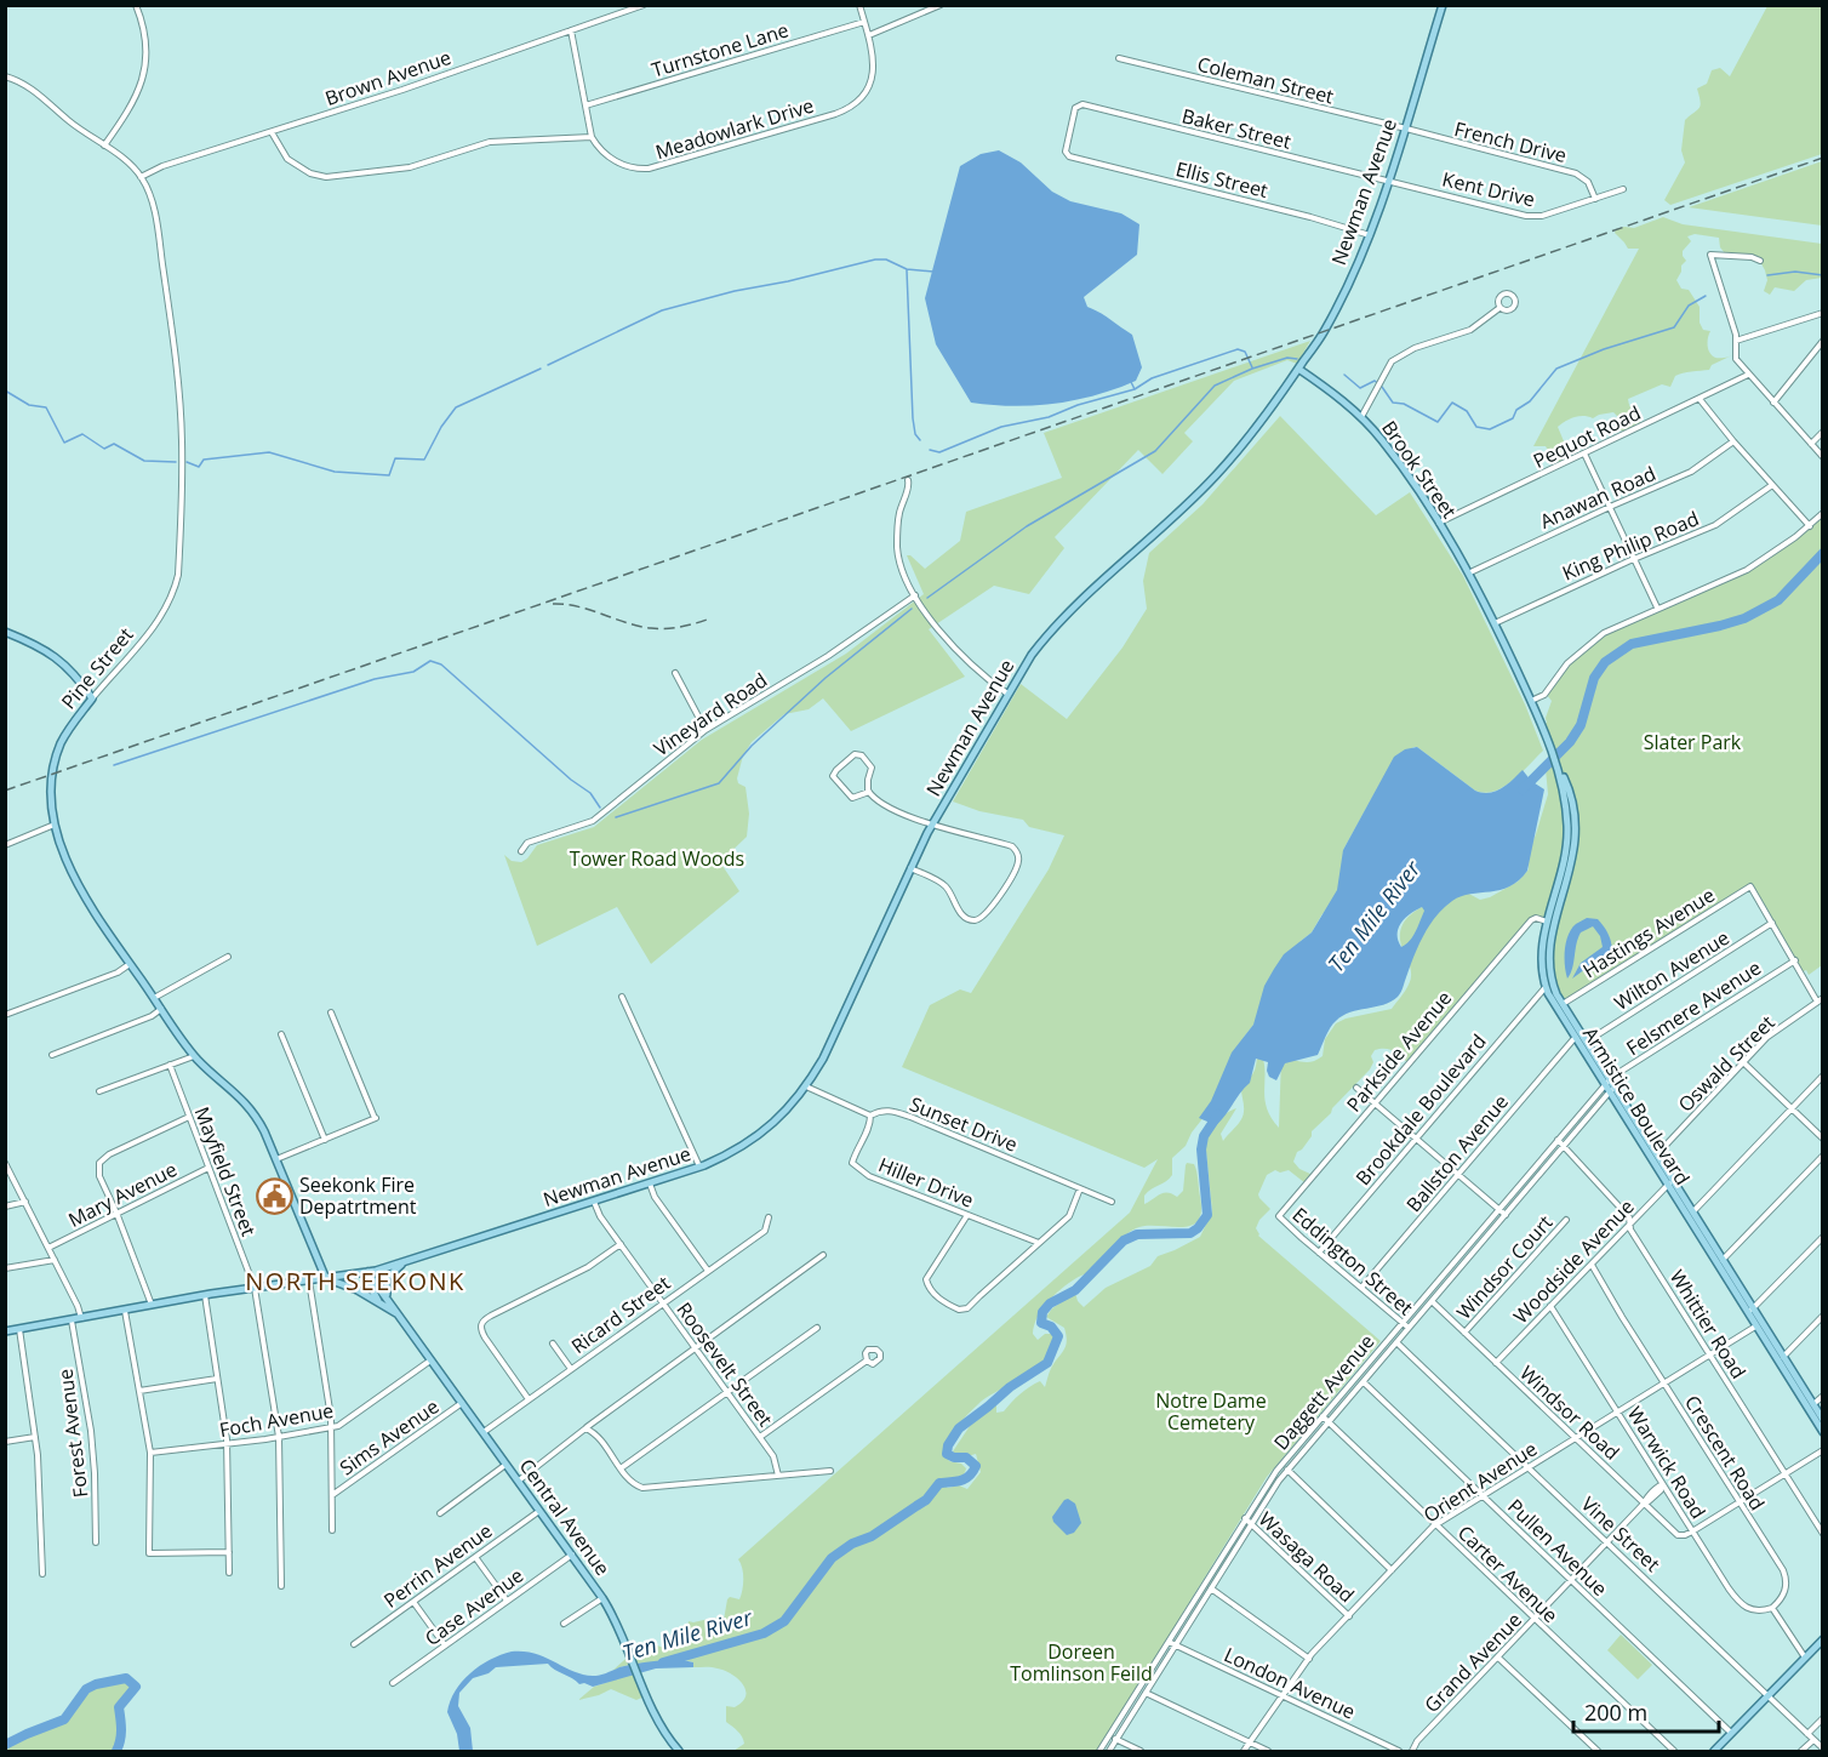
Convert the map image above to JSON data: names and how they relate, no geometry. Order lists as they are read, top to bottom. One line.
{"streets":{"main road":["Newman Avenue","Brook Street","Pine Street","Armistice Boulevard","Central Avenue"],"street":["Turnstone Lane","Brown Avenue","Coleman Street","Meadowlark Drive","Baker Street","French Drive","Ellis Street","Kent Drive","Pequot Road","Anawan Road","King Philip Road","Vineyard Road","Hastings Avenue","Wilton Avenue","Felsmere Avenue","Parkside Avenue","Oswald Street","Brookdale Boulevard","Sunset Drive","Ballston Avenue","Mayfield Street","Hiller Drive","Mary Avenue","Eddington Street","Woodside Avenue","Windsor Court","Ricard Street","Whittier Road","Roosevelt Street","Daggett Avenue","Windsor Road","Foch Avenue","Forest Avenue","Sims Avenue","Crescent Road","Warwick Road","Orient Avenue","Vine Street","Pullen Avenue","Wasaga Road","Perrin Avenue","Carter Avenue","Case Avenue","Grand Avenue","London Avenue"]},"crossings":[["Turnstone Lane","Meadowlark Drive"],["Brown Avenue","Pine Street"],["Coleman Street","French Drive"],["Coleman Street","Newman Avenue"],["Baker Street","Ellis Street"],["Baker Street","Kent Drive"],["Baker Street","Newman Avenue"],["French Drive","Kent Drive"],["French Drive","Newman Avenue"],["Ellis Street","Newman Avenue"],["Kent Drive","Newman Avenue"],["Newman Avenue","Brook Street"],["Newman Avenue","Sunset Drive"],["Newman Avenue","Roosevelt Street"],["Newman Avenue","Central Avenue"],["Pequot Road","Brook Street"],["Brook Street","Anawan Road"],["Brook Street","Armistice Boulevard"],["Anawan Road","Armistice Boulevard"],["King Philip Road","Armistice Boulevard"],["Pine Street","Central Avenue"],["Hastings Avenue","Wilton Avenue"],["Hastings Avenue","Armistice Boulevard"],["Wilton Avenue","Armistice Boulevard"],["Felsmere Avenue","Armistice Boulevard"],["Felsmere Avenue","Daggett Avenue"],["Parkside Avenue","Armistice Boulevard"],["Parkside Avenue","Eddington Street"],["Oswald Street","Armistice Boulevard"],["Armistice Boulevard","Brookdale Boulevard"],["Armistice Boulevard","Ballston Avenue"],["Armistice Boulevard","Woodside Avenue"],["Armistice Boulevard","Daggett Avenue"],["Armistice Boulevard","Orient Avenue"],["Brookdale Boulevard","Eddington Street"],["Sunset Drive","Hiller Drive"],["Ballston Avenue","Eddington Street"],["Mayfield Street","Mary Avenue"],["Mayfield Street","Foch Avenue"],["Mayfield Street","Central Avenue"],["Eddington Street","Daggett Avenue"],["Woodside Avenue","Whittier Road"],["Woodside Avenue","Windsor Road"],["Woodside Avenue","Crescent Road"],["Woodside Avenue","Warwick Road"],["Windsor Court","Windsor Road"],["Ricard Street","Roosevelt Street"],["Ricard Street","Central Avenue"],["Whittier Road","Daggett Avenue"],["Whittier Road","Orient Avenue"],["Daggett Avenue","Windsor Road"],["Daggett Avenue","Vine Street"],["Daggett Avenue","Pullen Avenue"],["Daggett Avenue","Wasaga Road"],["Daggett Avenue","Carter Avenue"],["Daggett Avenue","London Avenue"],["Windsor Road","Warwick Road"],["Windsor Road","Orient Avenue"],["Windsor Road","Grand Avenue"],["Foch Avenue","Central Avenue"],["Forest Avenue","Central Avenue"],["Sims Avenue","Central Avenue"],["Crescent Road","Warwick Road"],["Crescent Road","Orient Avenue"],["Warwick Road","Orient Avenue"],["Warwick Road","Grand Avenue"],["Orient Avenue","Vine Street"],["Orient Avenue","Pullen Avenue"],["Orient Avenue","Wasaga Road"],["Orient Avenue","Carter Avenue"],["Orient Avenue","London Avenue"],["Central Avenue","Perrin Avenue"],["Central Avenue","Case Avenue"],["Vine Street","Grand Avenue"],["Pullen Avenue","Grand Avenue"],["Carter Avenue","Grand Avenue"]],"districts":["NORTH SEEKONK"],"water":["Ten Mile River"],"parks":["Slater Park","Tower Road Woods","Notre Dame Cemetery","Doreen Tomlinson Feild"],"places":{"public building":["Seekonk Fire Depatrtment"]},"scale_bar":"200 m"}
